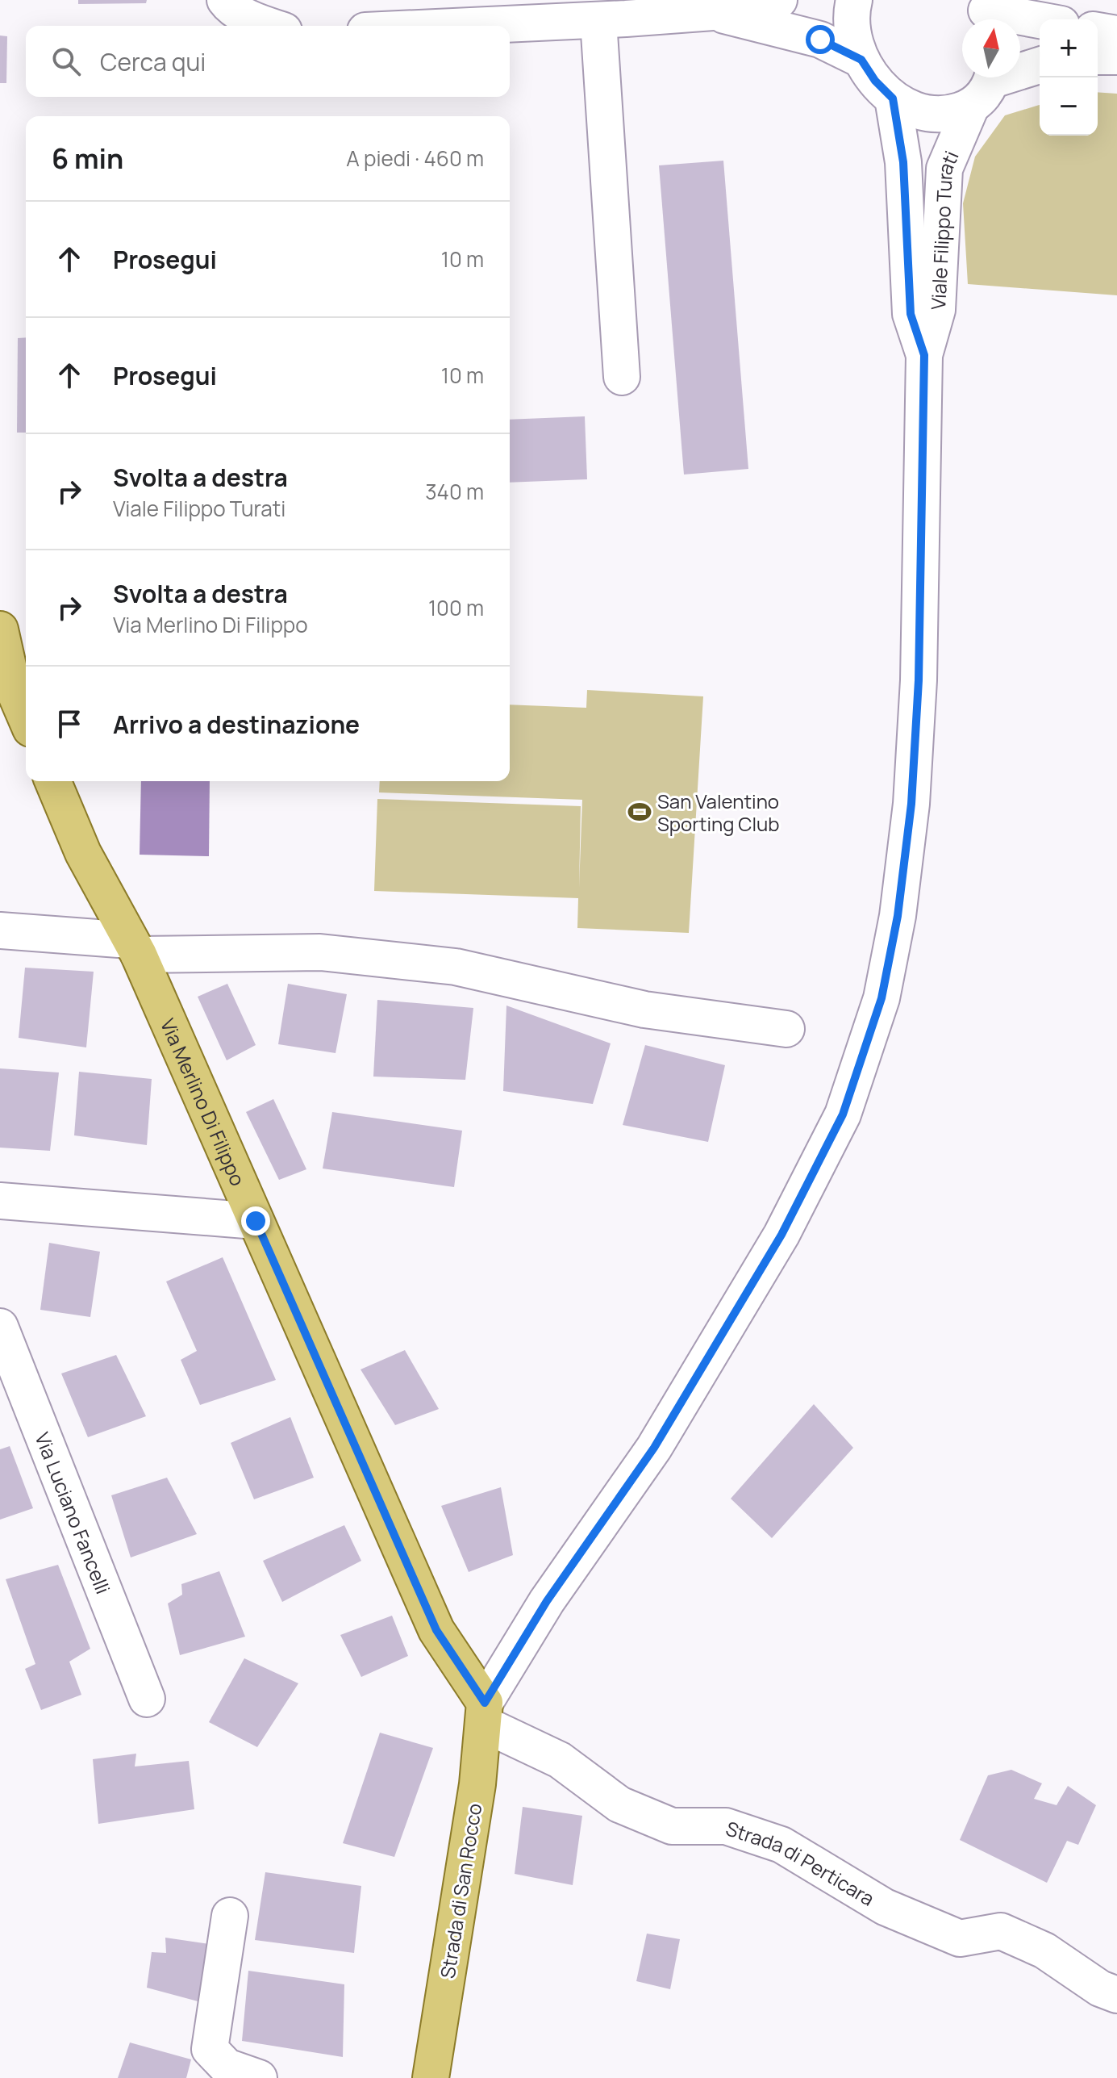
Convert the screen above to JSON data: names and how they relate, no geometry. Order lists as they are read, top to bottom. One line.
{"streets":{"main road":["Via Merlino Di Filippo","Strada di San Rocco"],"street":["Viale Filippo Turati","Via Luciano Fancelli","Strada di Perticara"]},"crossings":[["Viale Filippo Turati","Via Merlino Di Filippo"],["Viale Filippo Turati","Strada di Perticara"],["Viale Filippo Turati","Strada di San Rocco"],["Via Merlino Di Filippo","Strada di Perticara"],["Via Merlino Di Filippo","Strada di San Rocco"],["Strada di Perticara","Strada di San Rocco"]],"places":{"sports":["San Valentino Sporting Club"]},"north":"top","page":{"map_buttons":["+","−"],"search":"Cerca qui","heading":["6 min","A piedi · 460 m"],"list":[["Prosegui","10 m"],["Prosegui","10 m"],["Svolta a destra","Viale Filippo Turati","340 m"],["Svolta a destra","Via Merlino Di Filippo","100 m"],"Arrivo a destinazione"]}}
